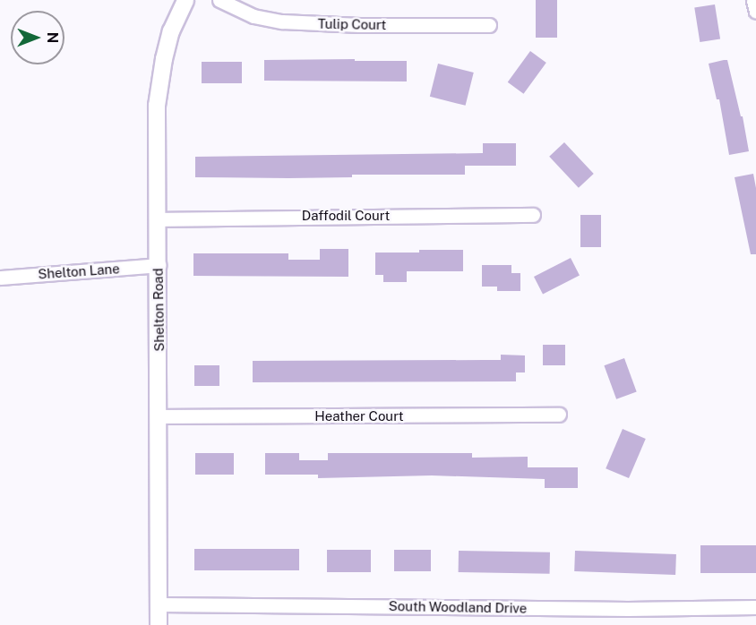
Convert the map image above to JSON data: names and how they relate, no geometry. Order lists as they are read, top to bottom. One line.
{"streets":{"street":["Tulip Court","Daffodil Court","Shelton Lane","Shelton Road","Heather Court","South Woodland Drive"]},"crossings":[["Daffodil Court","Shelton Road"],["Shelton Lane","Shelton Road"],["Shelton Road","Heather Court"],["Shelton Road","South Woodland Drive"]],"north":"right"}
